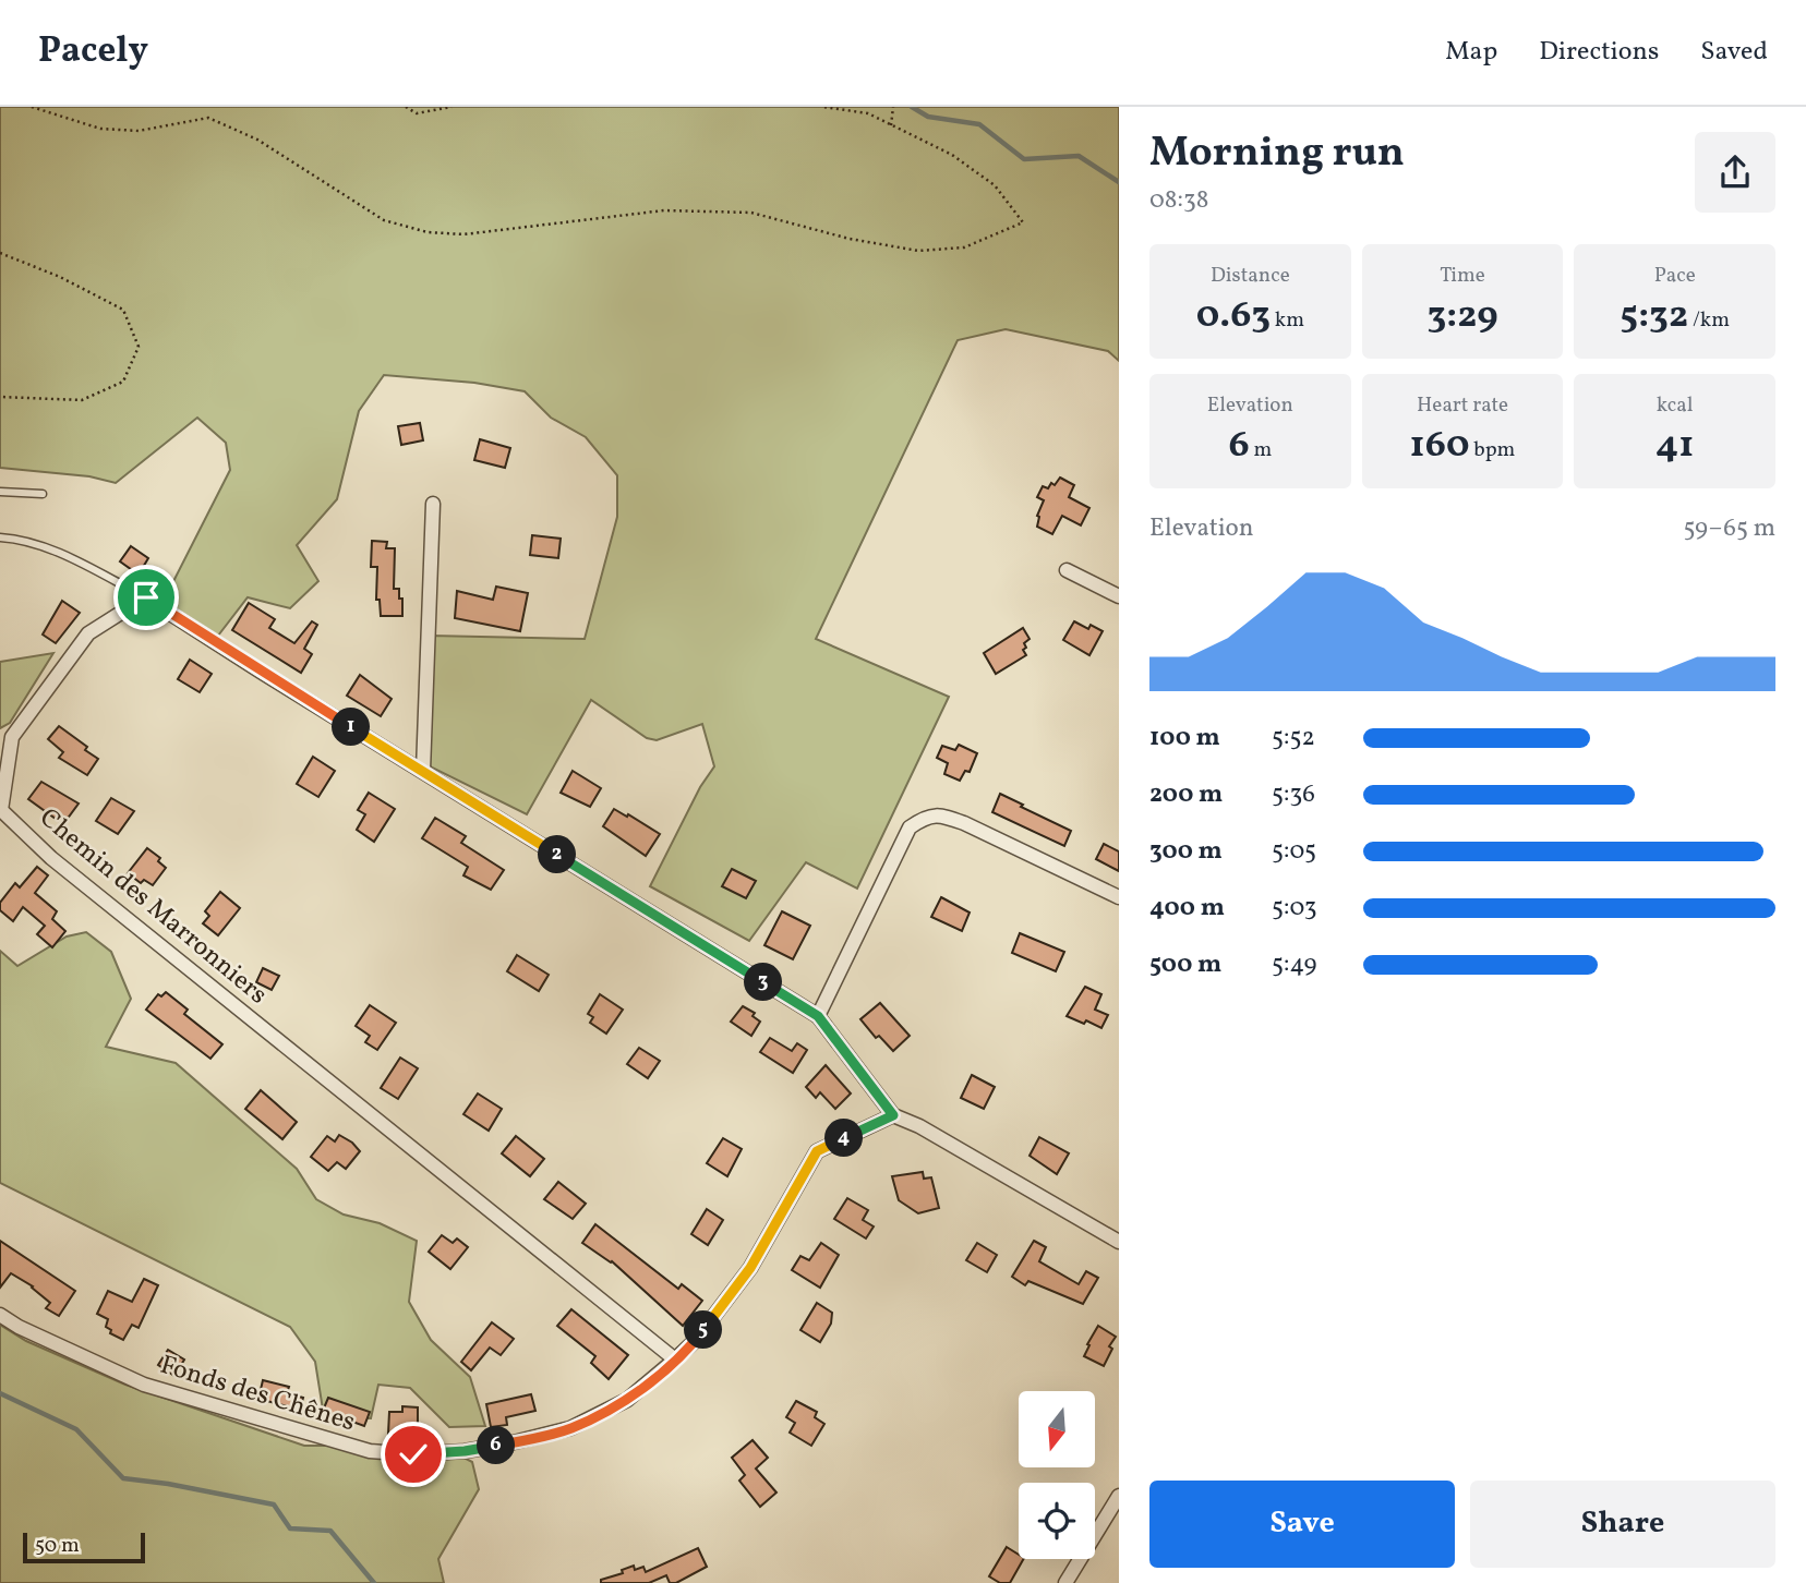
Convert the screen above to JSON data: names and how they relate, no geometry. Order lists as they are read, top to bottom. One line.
{"streets":{"street":["Chemin des Marronniers","Fonds des Chênes"]},"crossings":[["Chemin des Marronniers","Fonds des Chênes"]],"scale_bar":"50 m","north":"bottom","page":{"header":"Pacely","nav":["Map","Directions","Saved"],"heading":["Morning run","08:38"],"stats":[["Distance","0.63 km"],["Time","3:29"],["Pace","5:32 /km"],["Elevation","6 m"],["Heart rate","160 bpm"],["kcal","41"]],"chart":["Elevation","59–65 m"],"pins":["1","2","3","4","5","6"],"list":[{"name":"100 m","note":"5:52"},{"name":"200 m","note":"5:36"},{"name":"300 m","note":"5:05"},{"name":"400 m","note":"5:03"},{"name":"500 m","note":"5:49"}],"buttons":["Save","Share"],"scale":"50 m"}}
